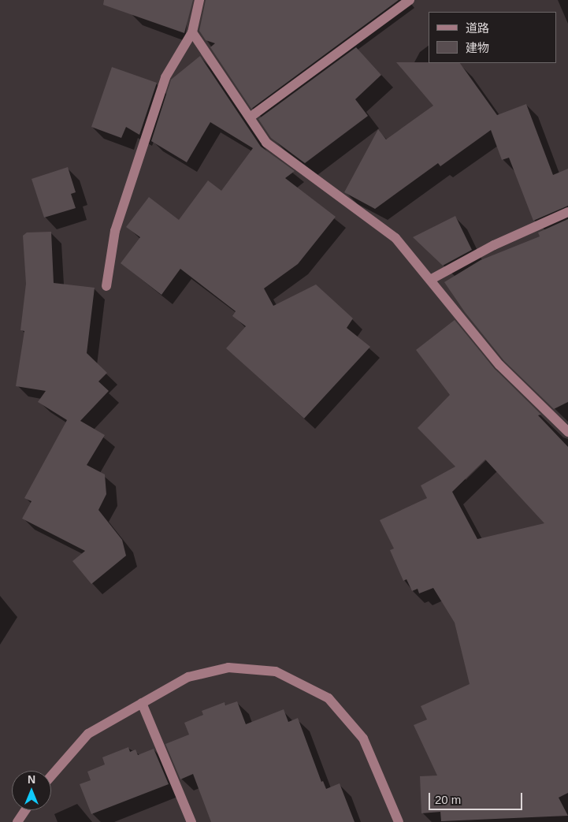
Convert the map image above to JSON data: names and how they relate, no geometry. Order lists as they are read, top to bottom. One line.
{"legend":["道路","建物"],"scale_bar":"20 m","north":"top"}
